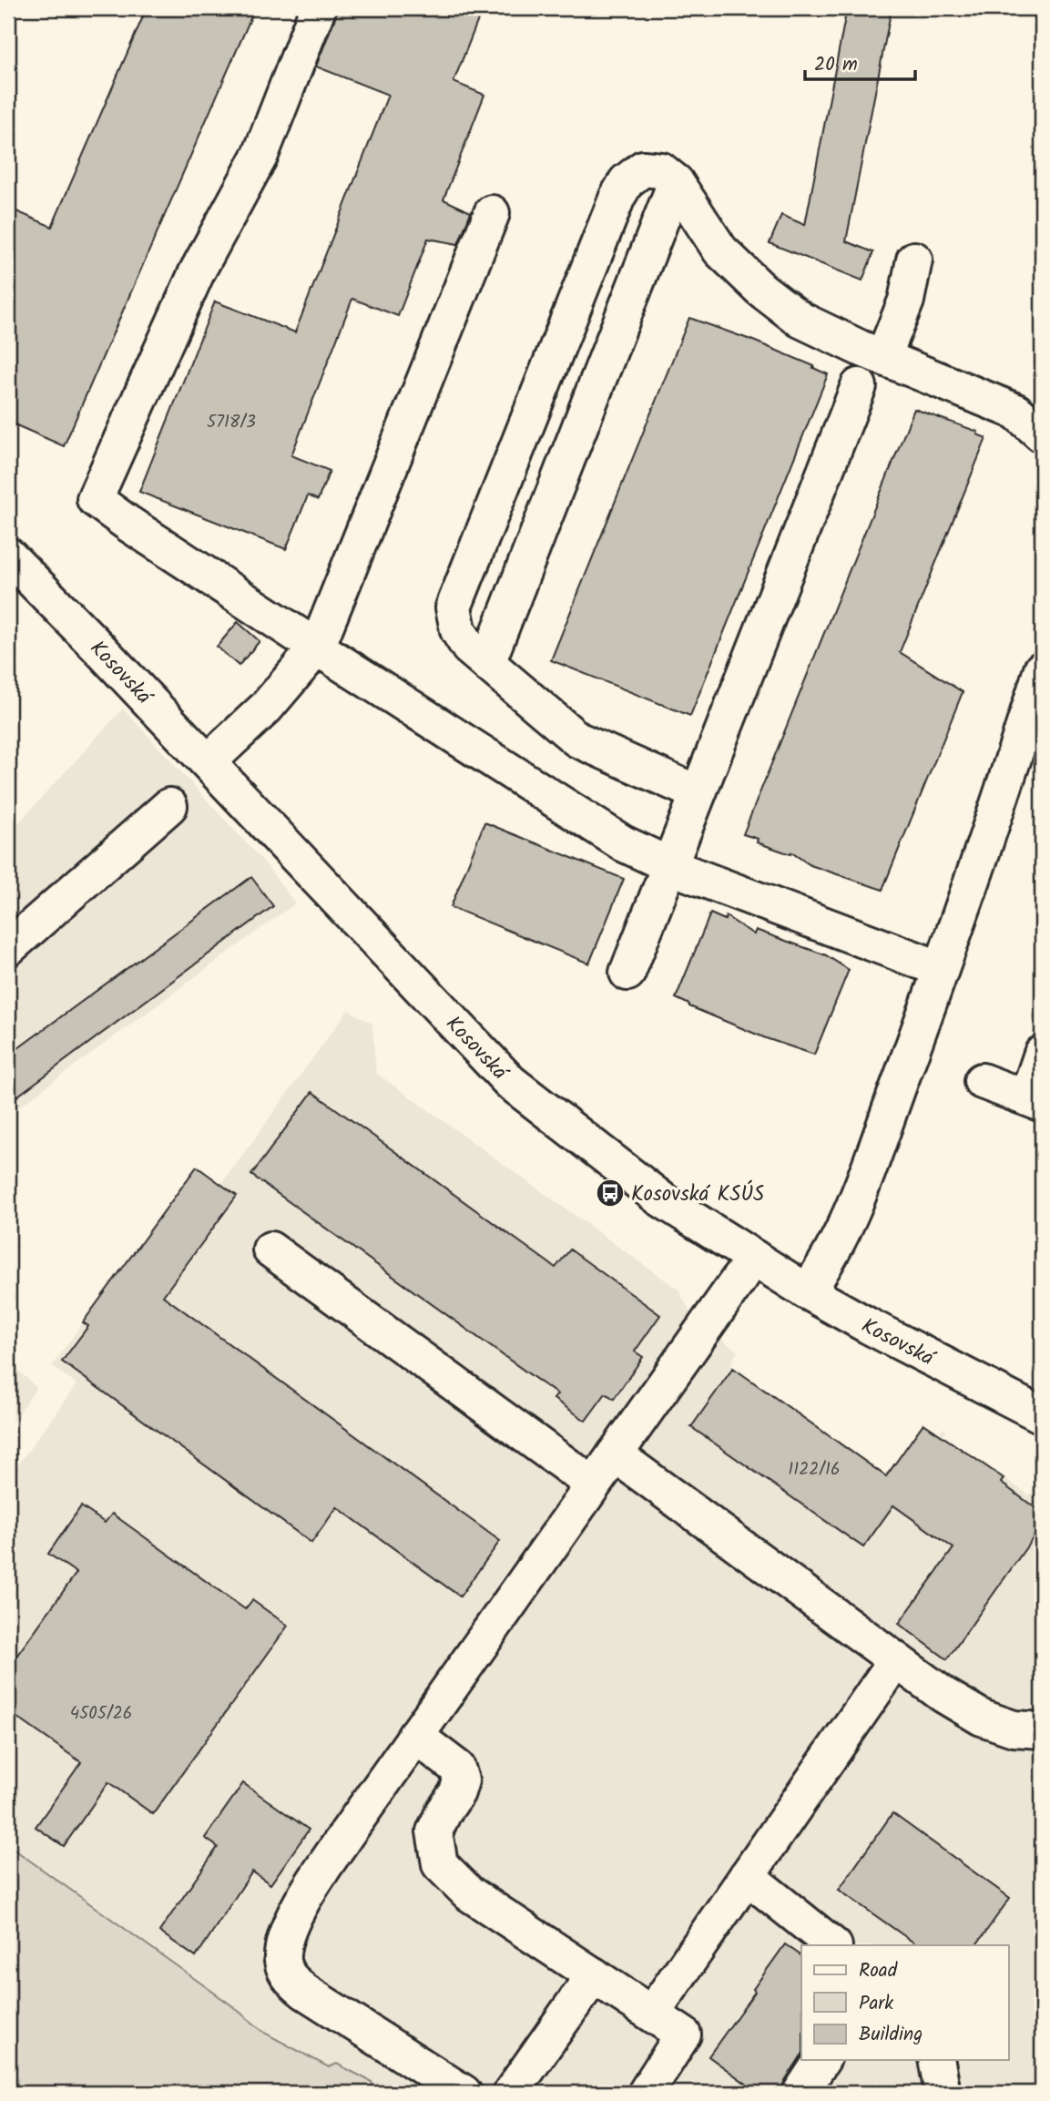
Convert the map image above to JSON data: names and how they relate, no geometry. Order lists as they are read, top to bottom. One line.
{"streets":{"street":["Kosovská"]},"places":{"bus stop":["Kosovská KSÚS"]},"house_numbers":["5718/3","1122/16","4505/26"],"legend":["Road","Park","Building"],"scale_bar":"20 m"}
